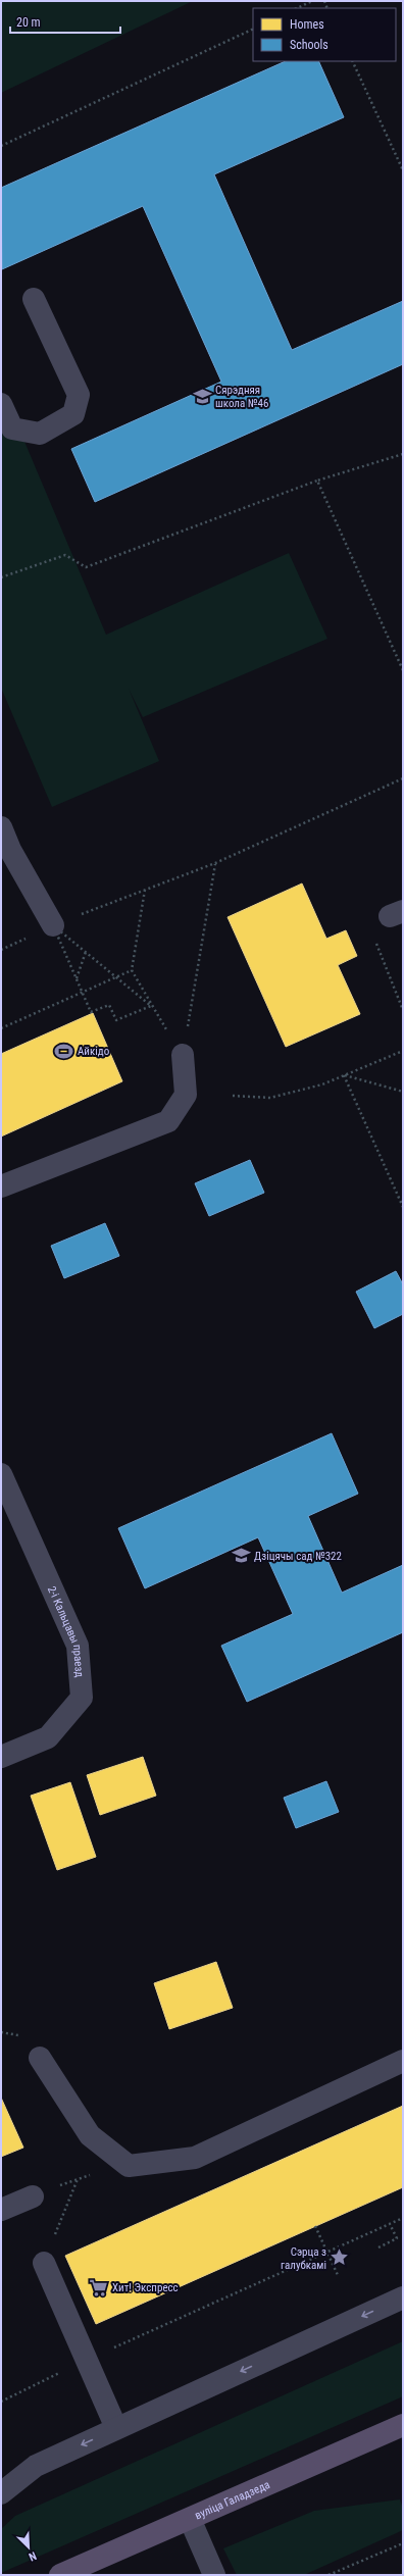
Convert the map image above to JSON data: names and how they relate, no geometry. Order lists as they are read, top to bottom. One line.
{"streets":{"main road":["вуліца Галадзеда"],"street":["2-і Кальцавы праезд"]},"places":{"school or university":["Сярэдняя школа №46","Дзіцячы сад №322"],"sports":["Айкідо"],"place":["Сэрца з галубкамі"],"supermarket":["Хит! Экспресс"]},"legend":["Homes","Schools"],"scale_bar":"20 m","north":"bottom right"}
